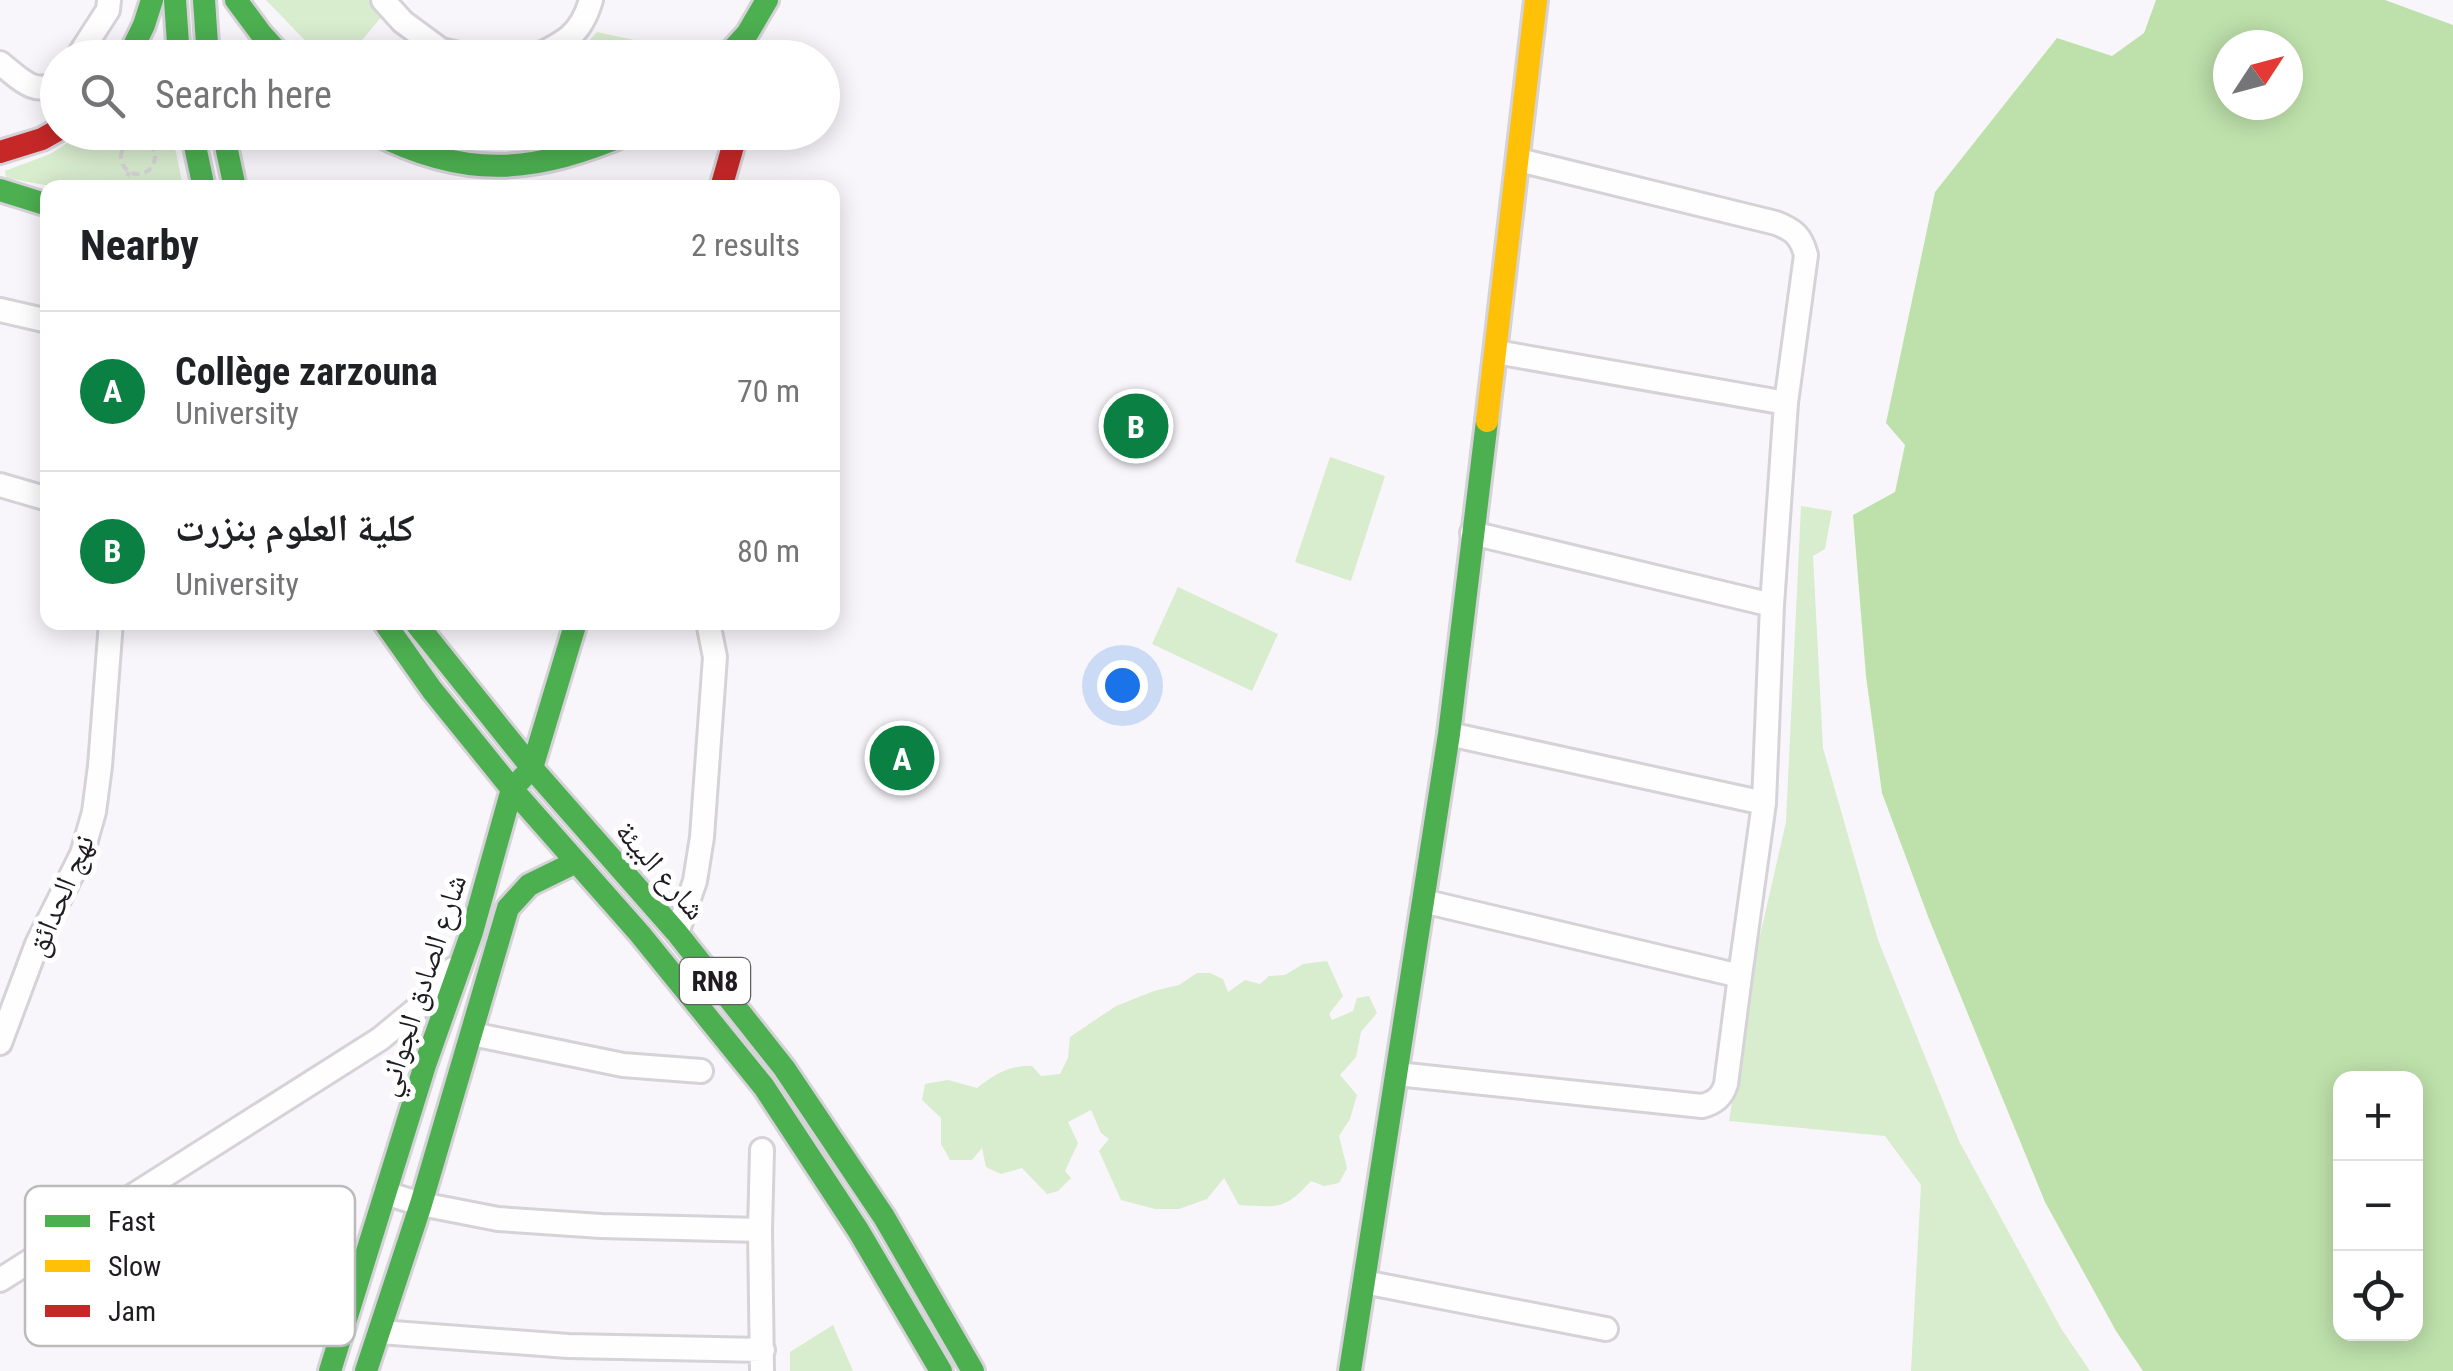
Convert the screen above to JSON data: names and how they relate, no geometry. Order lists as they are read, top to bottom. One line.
{"streets":{"street":["شارع البيئة","نهج الحدائق","RN8","شارع الصادق الجواني"]},"crossings":[["شارع البيئة","شارع الصادق الجواني"]],"legend":["Fast","Slow","Jam"],"north":"top right","page":{"search":"Search here","heading":["Nearby","2 results"],"list":[{"mark":"A","name":"Collège zarzouna","note":"University","value":"70 m"},{"mark":"B","name":"كلية العلوم بنزرت","note":"University","value":"80 m"}],"pins":["B","A"],"map_buttons":["+","−"]}}
